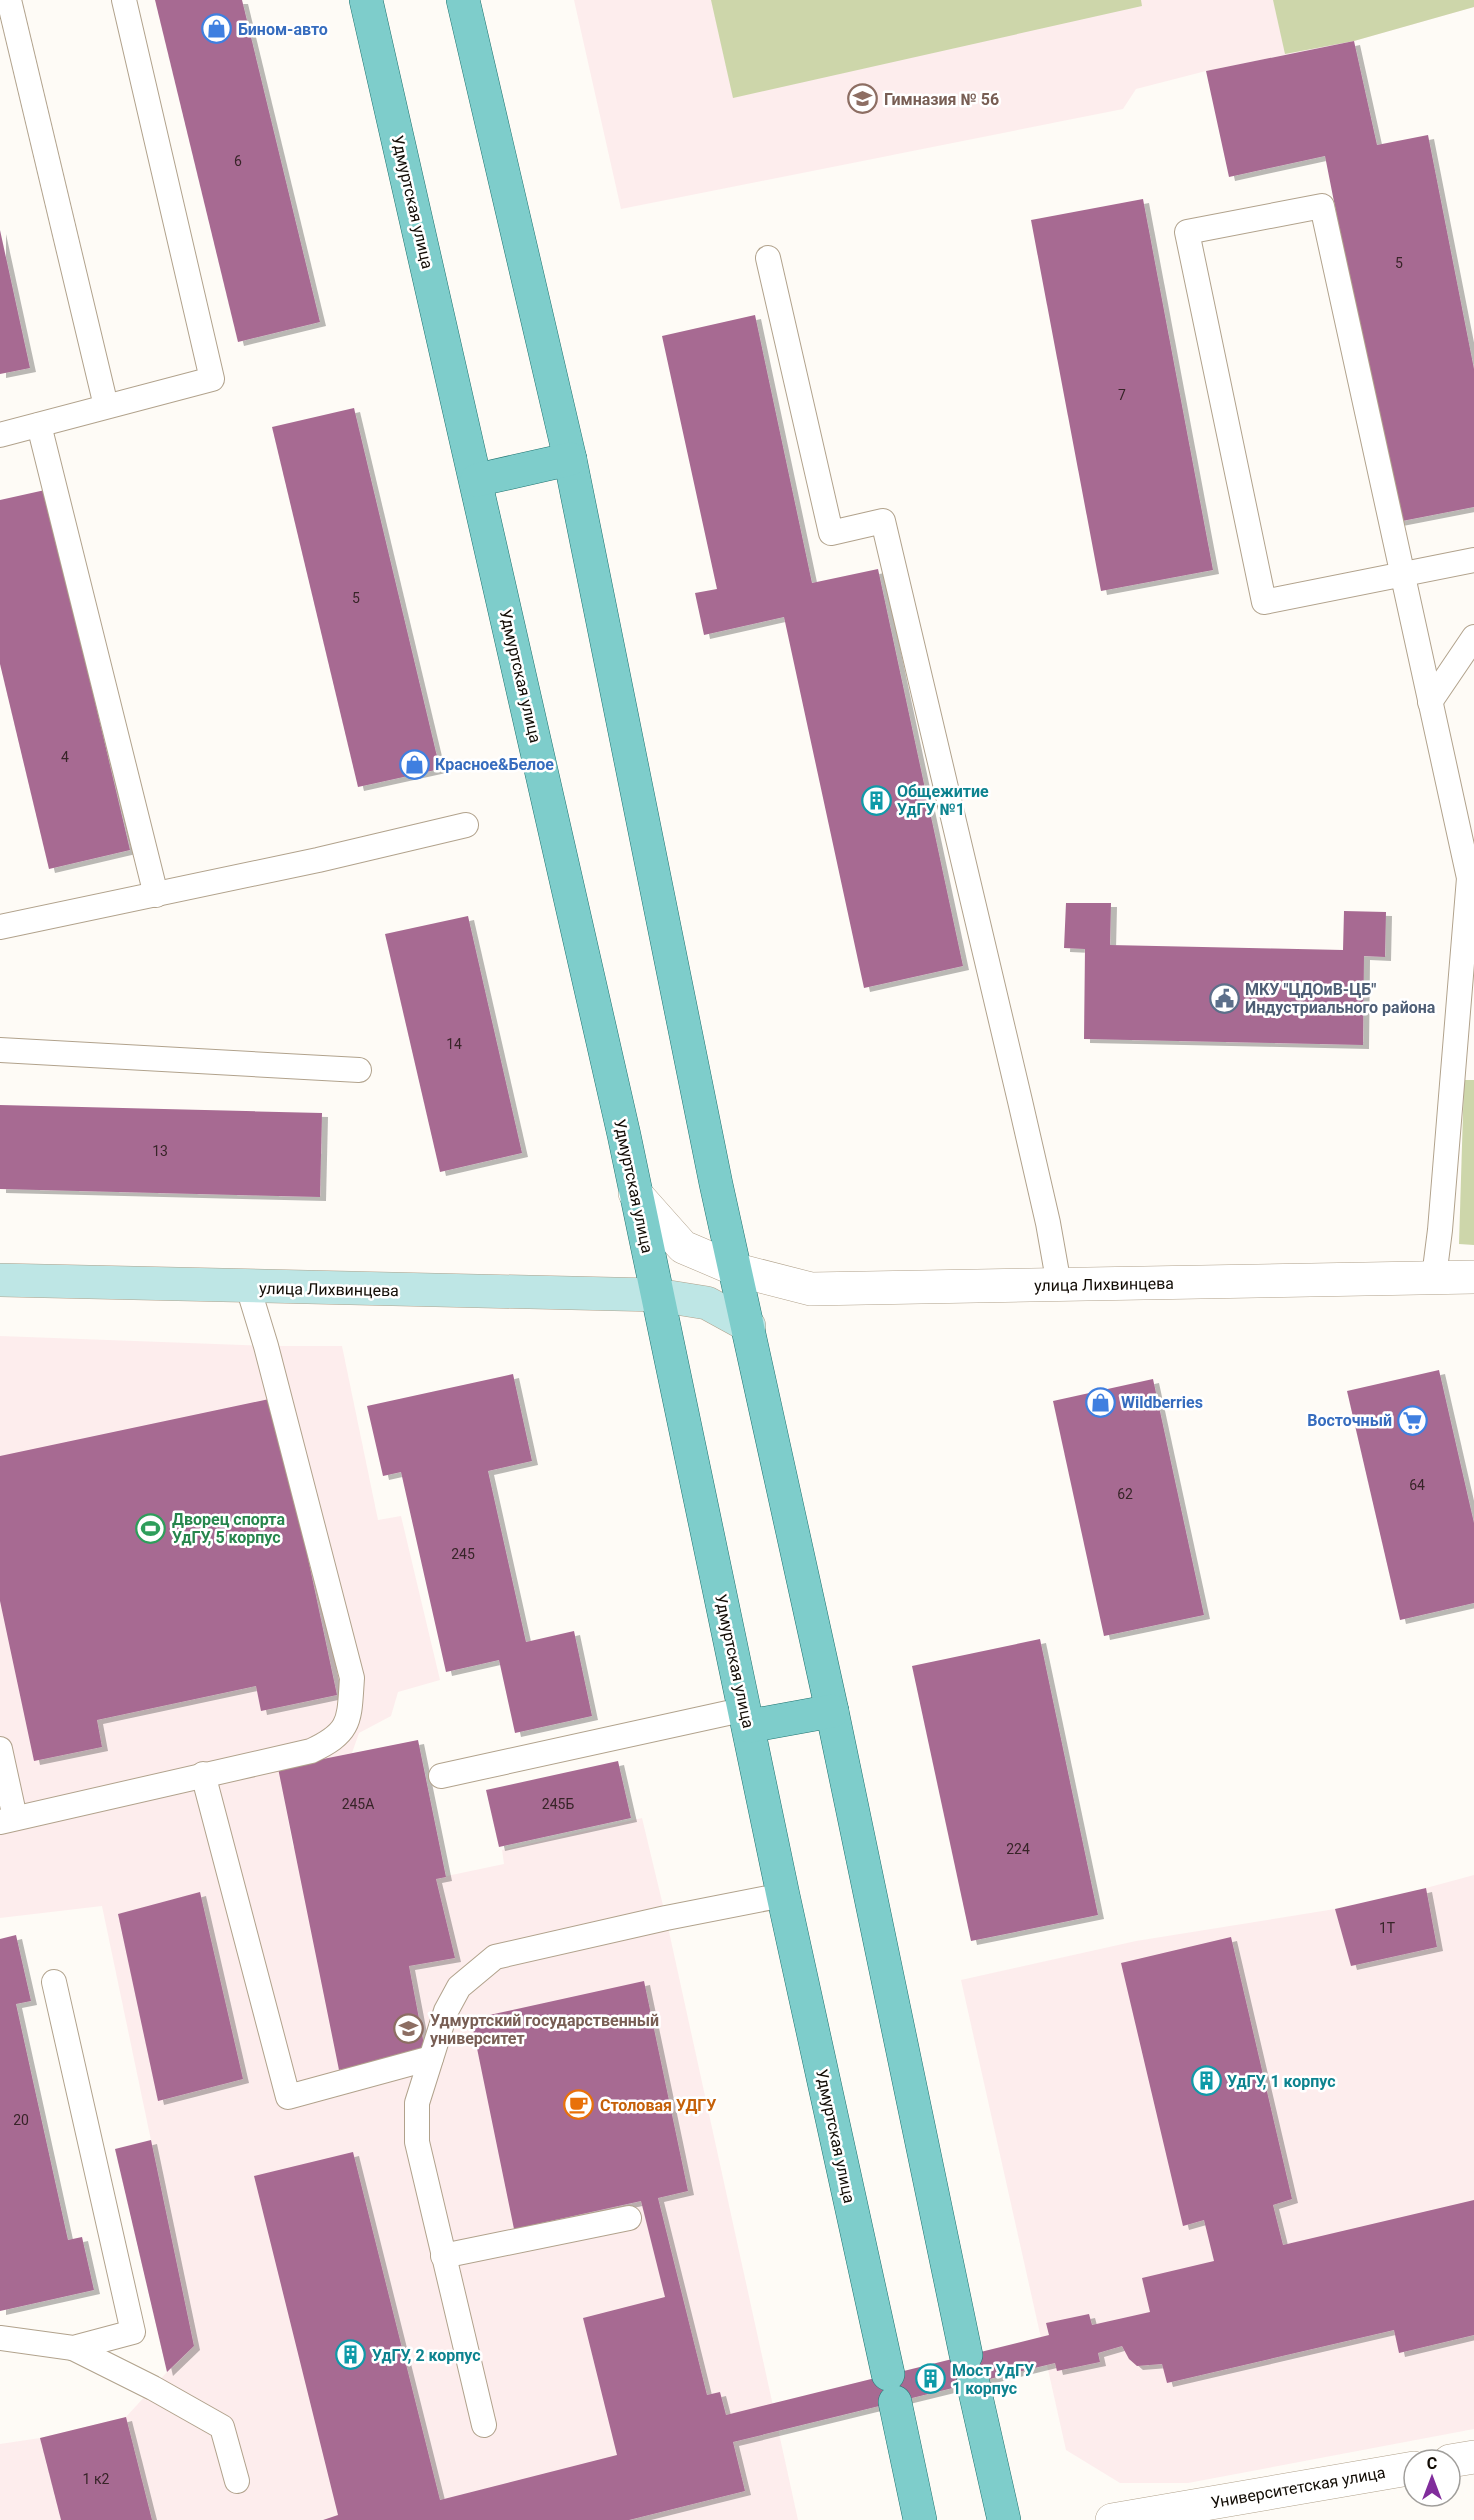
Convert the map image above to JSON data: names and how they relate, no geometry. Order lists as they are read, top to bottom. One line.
{"streets":{"main road":["Удмуртская улица"],"street":["улица Лихвинцева","Университетская улица"]},"crossings":[["Удмуртская улица","улица Лихвинцева"]],"places":{"shop":["Бином-авто","Красное&Белое","Wildberries"],"school or university":["Гимназия № 56","Удмуртский государственный университет"],"building":["Общежитие УдГУ №1","УдГУ, 1 корпус","УдГУ, 2 корпус","Мост УдГУ 1 корпус"],"public building":["МКУ \"ЦДОиВ-ЦБ\" Индустриального района"],"supermarket":["Восточный"],"sports":["Дворец спорта УдГУ, 5 корпус"],"cafe":["Столовая УДГУ"]},"house_numbers":["6","5","7","5","4","14","13","64","62","245","245А","245Б","224","1Т","20","1 к2"],"north":"top"}
